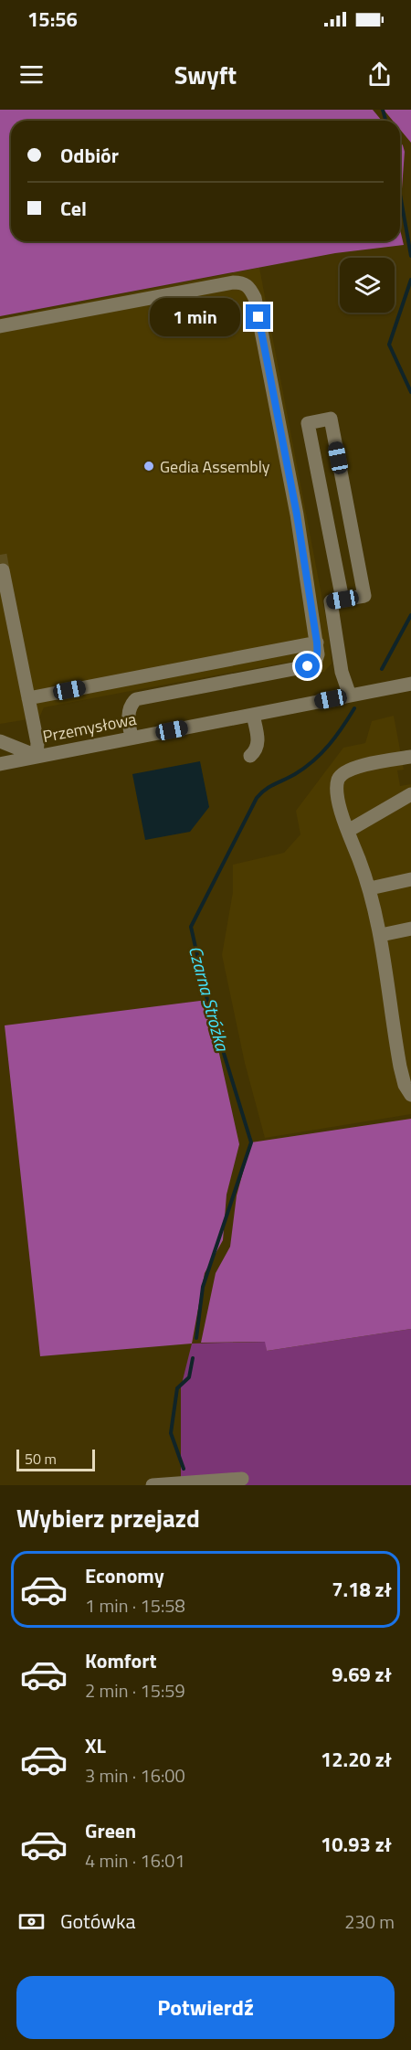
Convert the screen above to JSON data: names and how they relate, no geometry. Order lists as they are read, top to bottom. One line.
{"streets":{"street":["Przemysłowa"]},"water":["Czarna Stróżka"],"places":["Gedia Assembly"],"scale_bar":"50 m","page":{"status":"15:56","header":"Swyft","banner":["Odbiór","Cel"],"bubble":"1 min","scale":"50 m","heading":"Wybierz przejazd","list":[{"name":"Economy","note":"1 min · 15:58","value":"7.18 zł"},{"name":"Komfort","note":"2 min · 15:59","value":"9.69 zł"},{"name":"XL","note":"3 min · 16:00","value":"12.20 zł"},{"name":"Green","note":"4 min · 16:01","value":"10.93 zł"}],"pay":["Gotówka","230 m"],"buttons":"Potwierdź"}}
